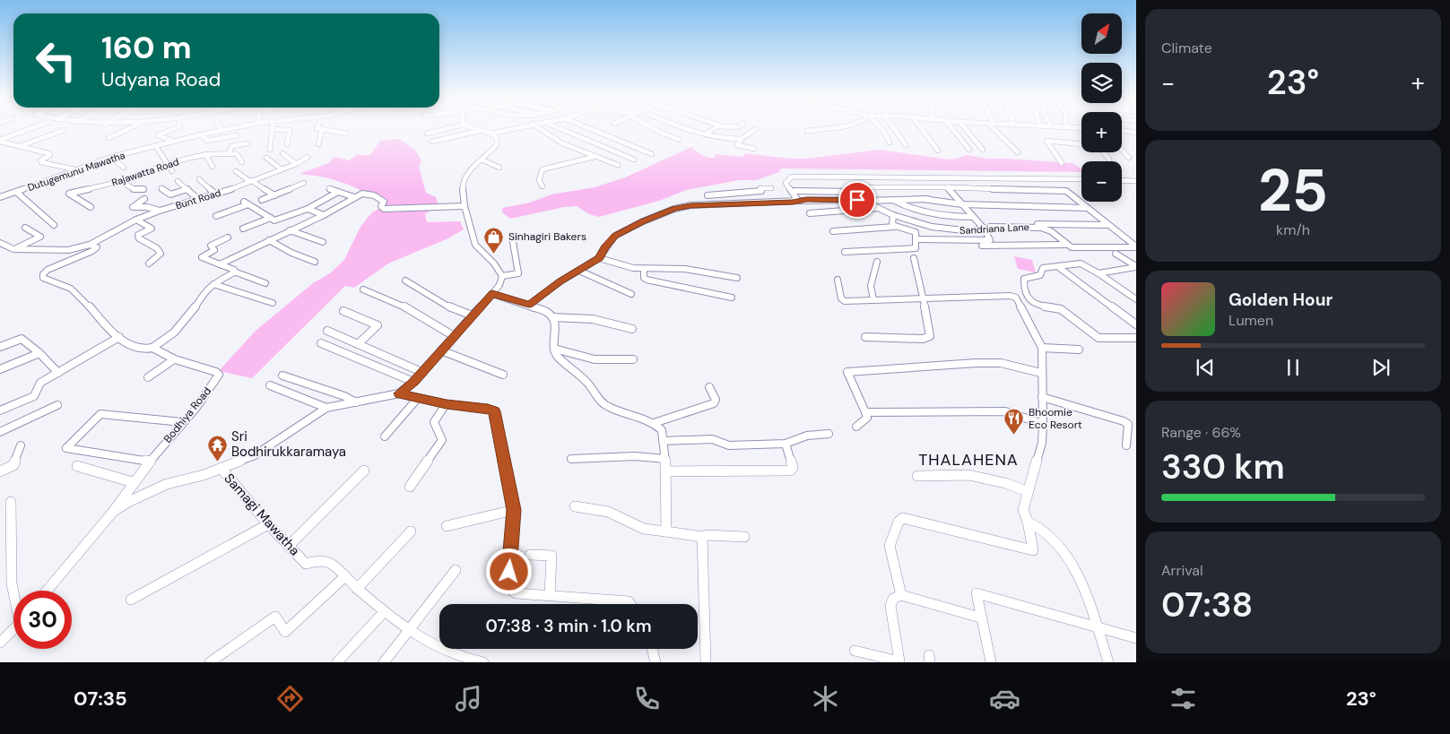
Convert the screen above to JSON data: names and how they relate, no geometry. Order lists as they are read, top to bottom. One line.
{"streets":{"street":["Dutugemunu Mawatha","Rajawatta Road","Bunt Road","Sandriana Lane","Bodhiya Road","Samagi Mawatha"]},"districts":["THALAHENA"],"places":{"shop":["Sinhagiri Bakers"],"restaurant":["Bhoomie Eco Resort"],"temple":["Sri Bodhirukkaramaya"]},"north":"top right","page":{"tile":["Climate",["25","km/h"],["Range · 66%","330 km"],["Arrival","07:38"]],"map_buttons":["+","−"],"turn":["160 m","Udyana Road"],"heat":["−","23°","+"],"song":["Golden Hour","Lumen"],"limit":"30","trip":"07:38 · 3 min · 1.0 km","tabs":["07:35","23°"]}}
